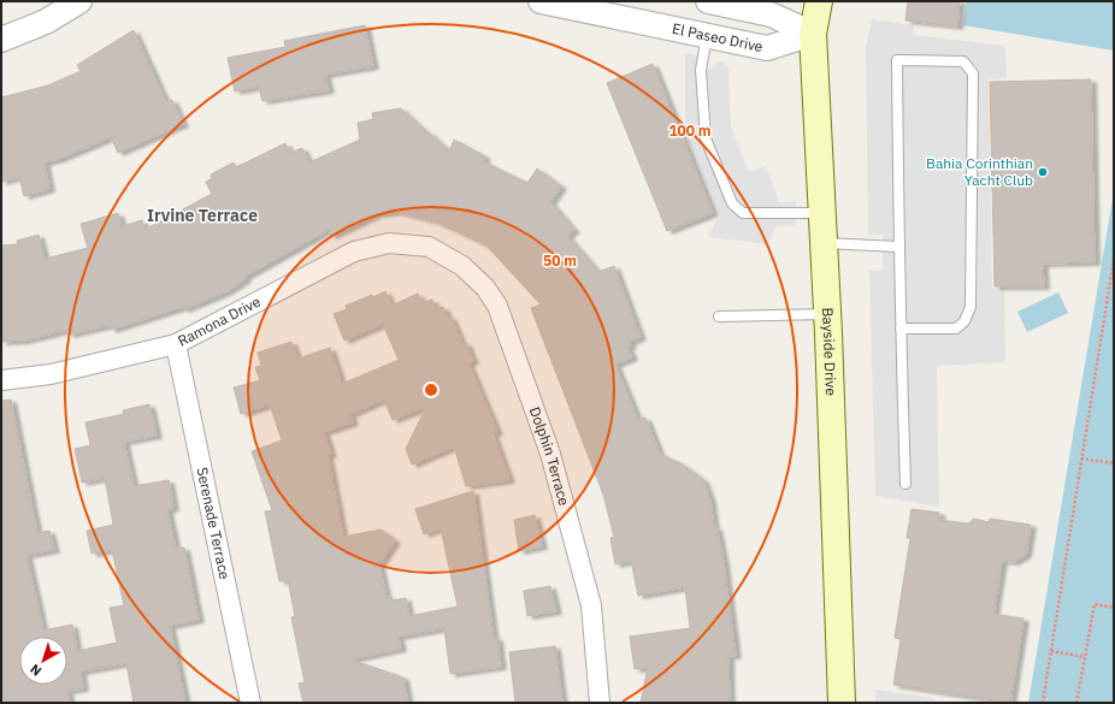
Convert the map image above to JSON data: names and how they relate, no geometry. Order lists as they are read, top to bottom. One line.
{"streets":{"main road":["Bayside Drive"],"street":["El Paseo Drive","Ramona Drive","Dolphin Terrace","Serenade Terrace"]},"crossings":[["El Paseo Drive","Bayside Drive"],["Ramona Drive","Dolphin Terrace"],["Ramona Drive","Serenade Terrace"]],"districts":["Irvine Terrace"],"places":["Bahia Corinthian Yacht Club"],"north":"bottom left","rings":["100 m","50 m"]}
